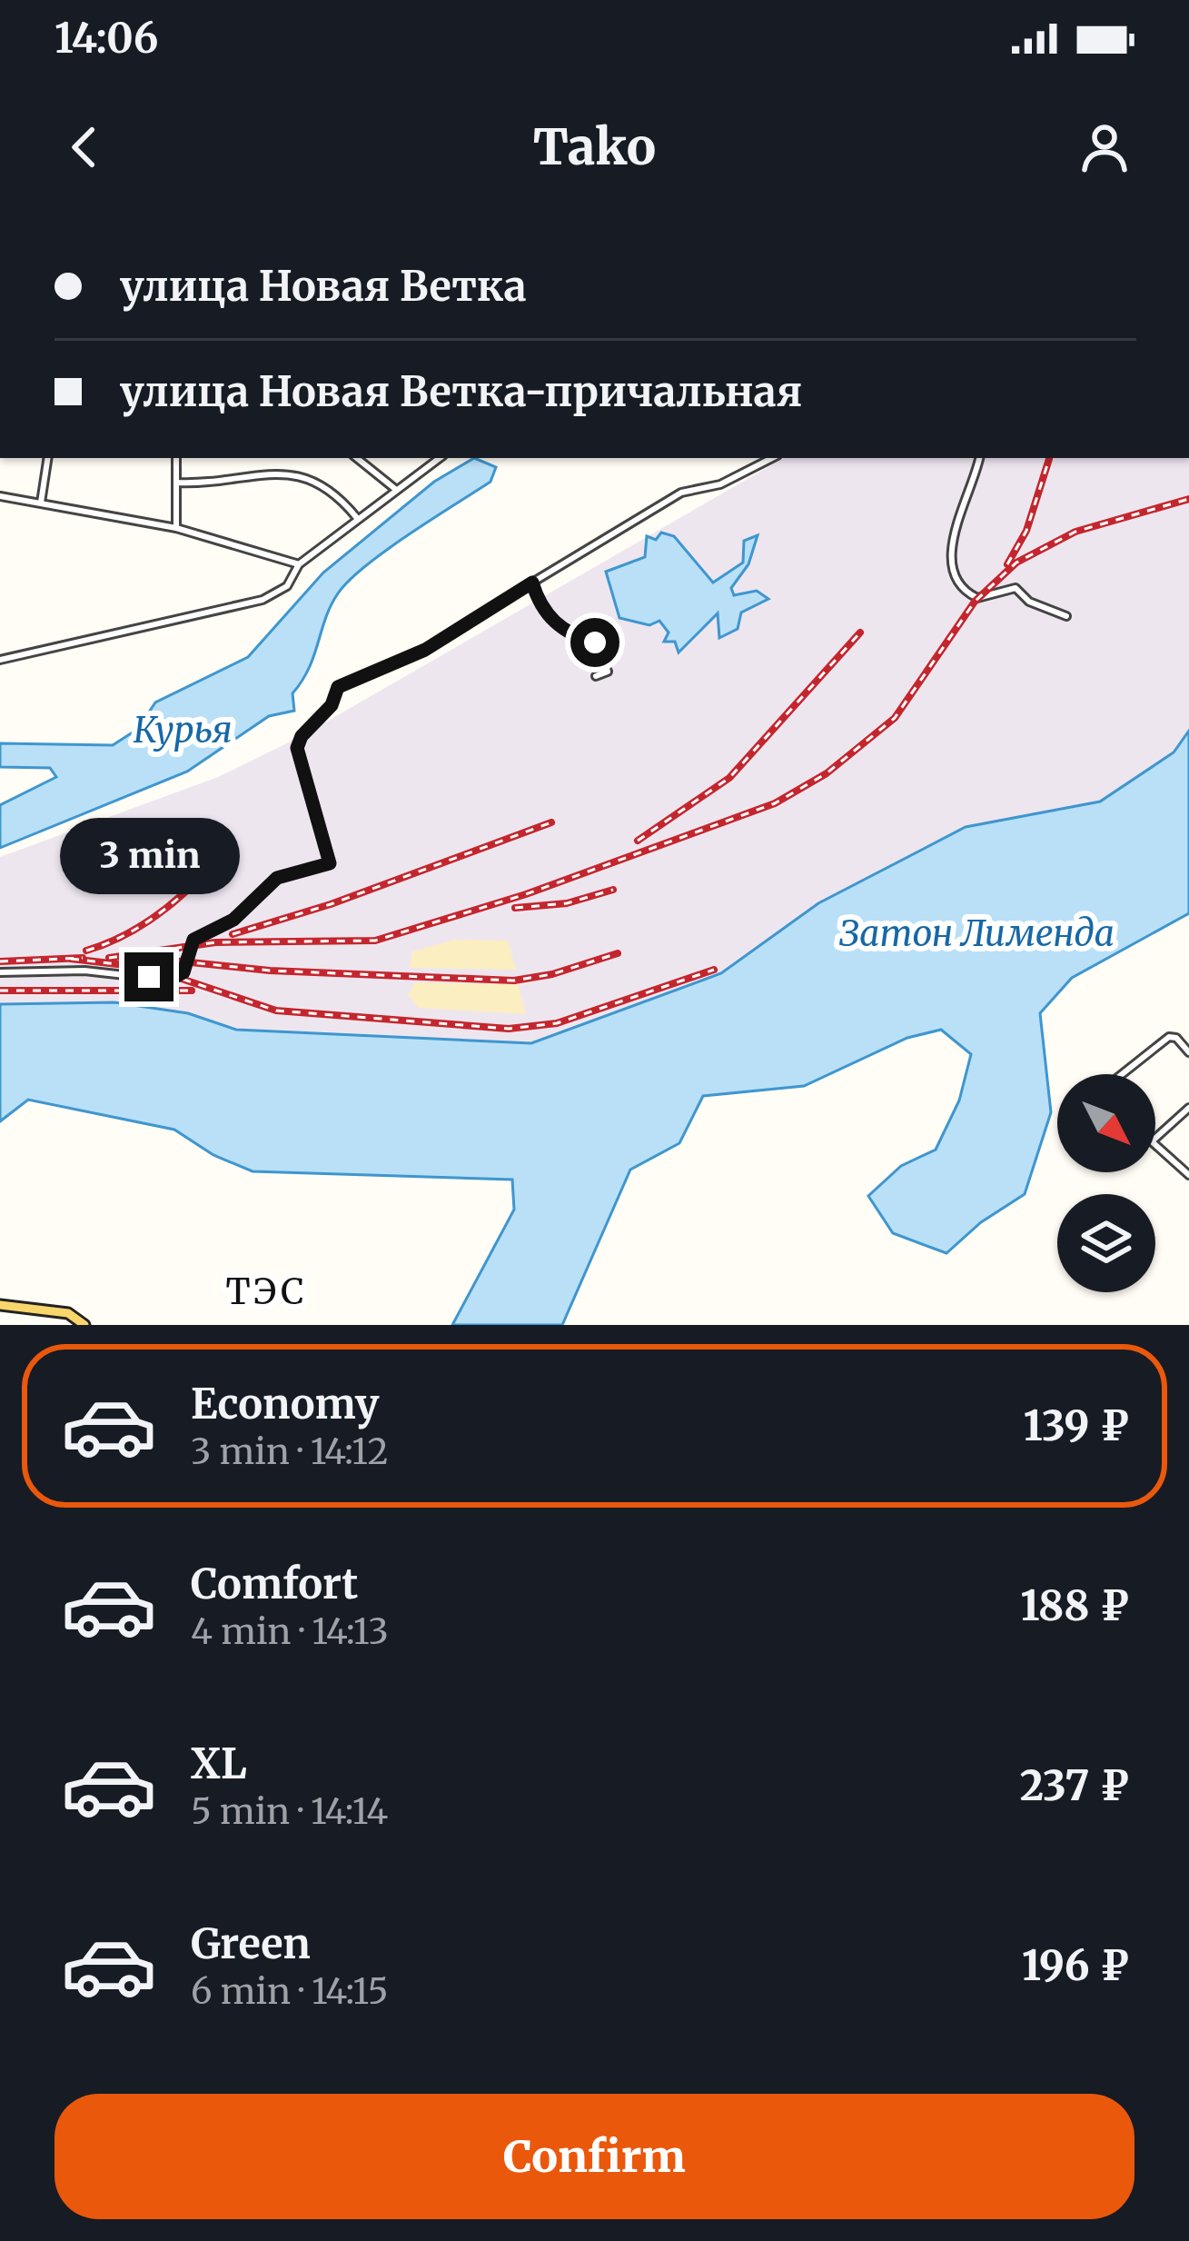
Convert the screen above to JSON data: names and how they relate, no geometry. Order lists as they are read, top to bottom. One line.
{"districts":["ТЭС"],"water":["Курья","Затон Лименда"],"north":"bottom right","page":{"status":"14:06","header":"Tako","banner":["улица Новая Ветка","улица Новая Ветка-причальная"],"bubble":"3 min","list":[{"name":"Economy","note":"3 min · 14:12","value":"139 ₽"},{"name":"Comfort","note":"4 min · 14:13","value":"188 ₽"},{"name":"XL","note":"5 min · 14:14","value":"237 ₽"},{"name":"Green","note":"6 min · 14:15","value":"196 ₽"}],"buttons":"Confirm"}}
